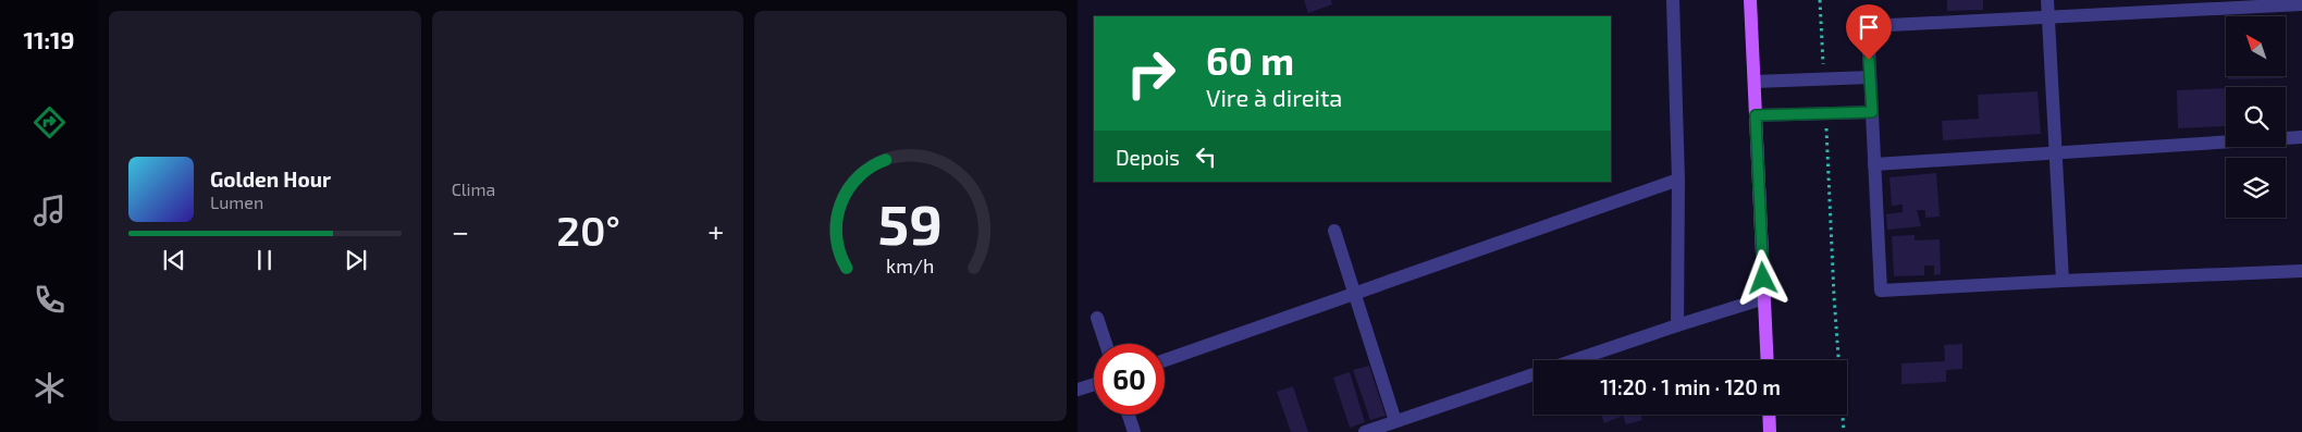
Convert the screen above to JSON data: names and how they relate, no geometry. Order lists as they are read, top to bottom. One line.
{"north":"top left","page":{"tabs":"11:19","tile":"Clima","turn":["60 m","Vire à direita"],"then":"Depois","song":["Golden Hour","Lumen"],"heat":["−","20°","+"],"limit":"60","trip":"11:20 · 1 min · 120 m","gauge":["59","km/h"]}}
